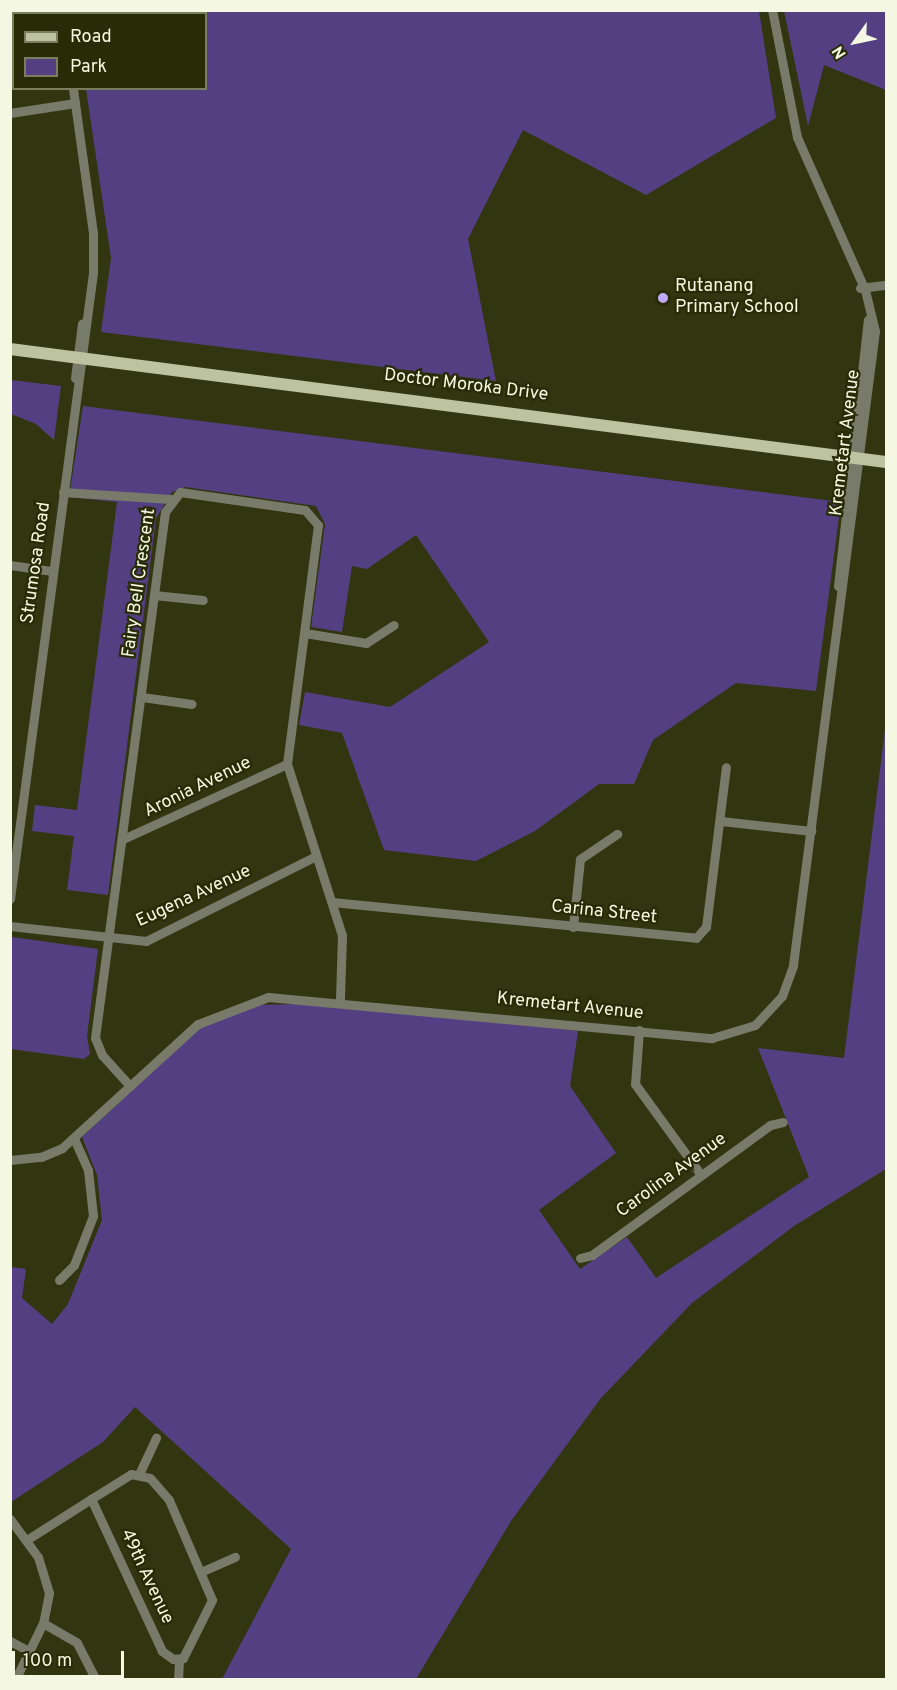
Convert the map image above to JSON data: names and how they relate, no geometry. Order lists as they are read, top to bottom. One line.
{"streets":{"main road":["Doctor Moroka Drive"],"street":["Kremetart Avenue","Strumosa Road","Fairy Bell Crescent","Aronia Avenue","Eugena Avenue","Carina Street","Carolina Avenue","49th Avenue"]},"crossings":[["Doctor Moroka Drive","Kremetart Avenue"],["Doctor Moroka Drive","Strumosa Road"],["Kremetart Avenue","Fairy Bell Crescent"],["Fairy Bell Crescent","Aronia Avenue"],["Fairy Bell Crescent","Eugena Avenue"],["Fairy Bell Crescent","Carina Street"]],"places":["Rutanang Primary School"],"legend":["Road","Park"],"scale_bar":"100 m","north":"bottom left"}
